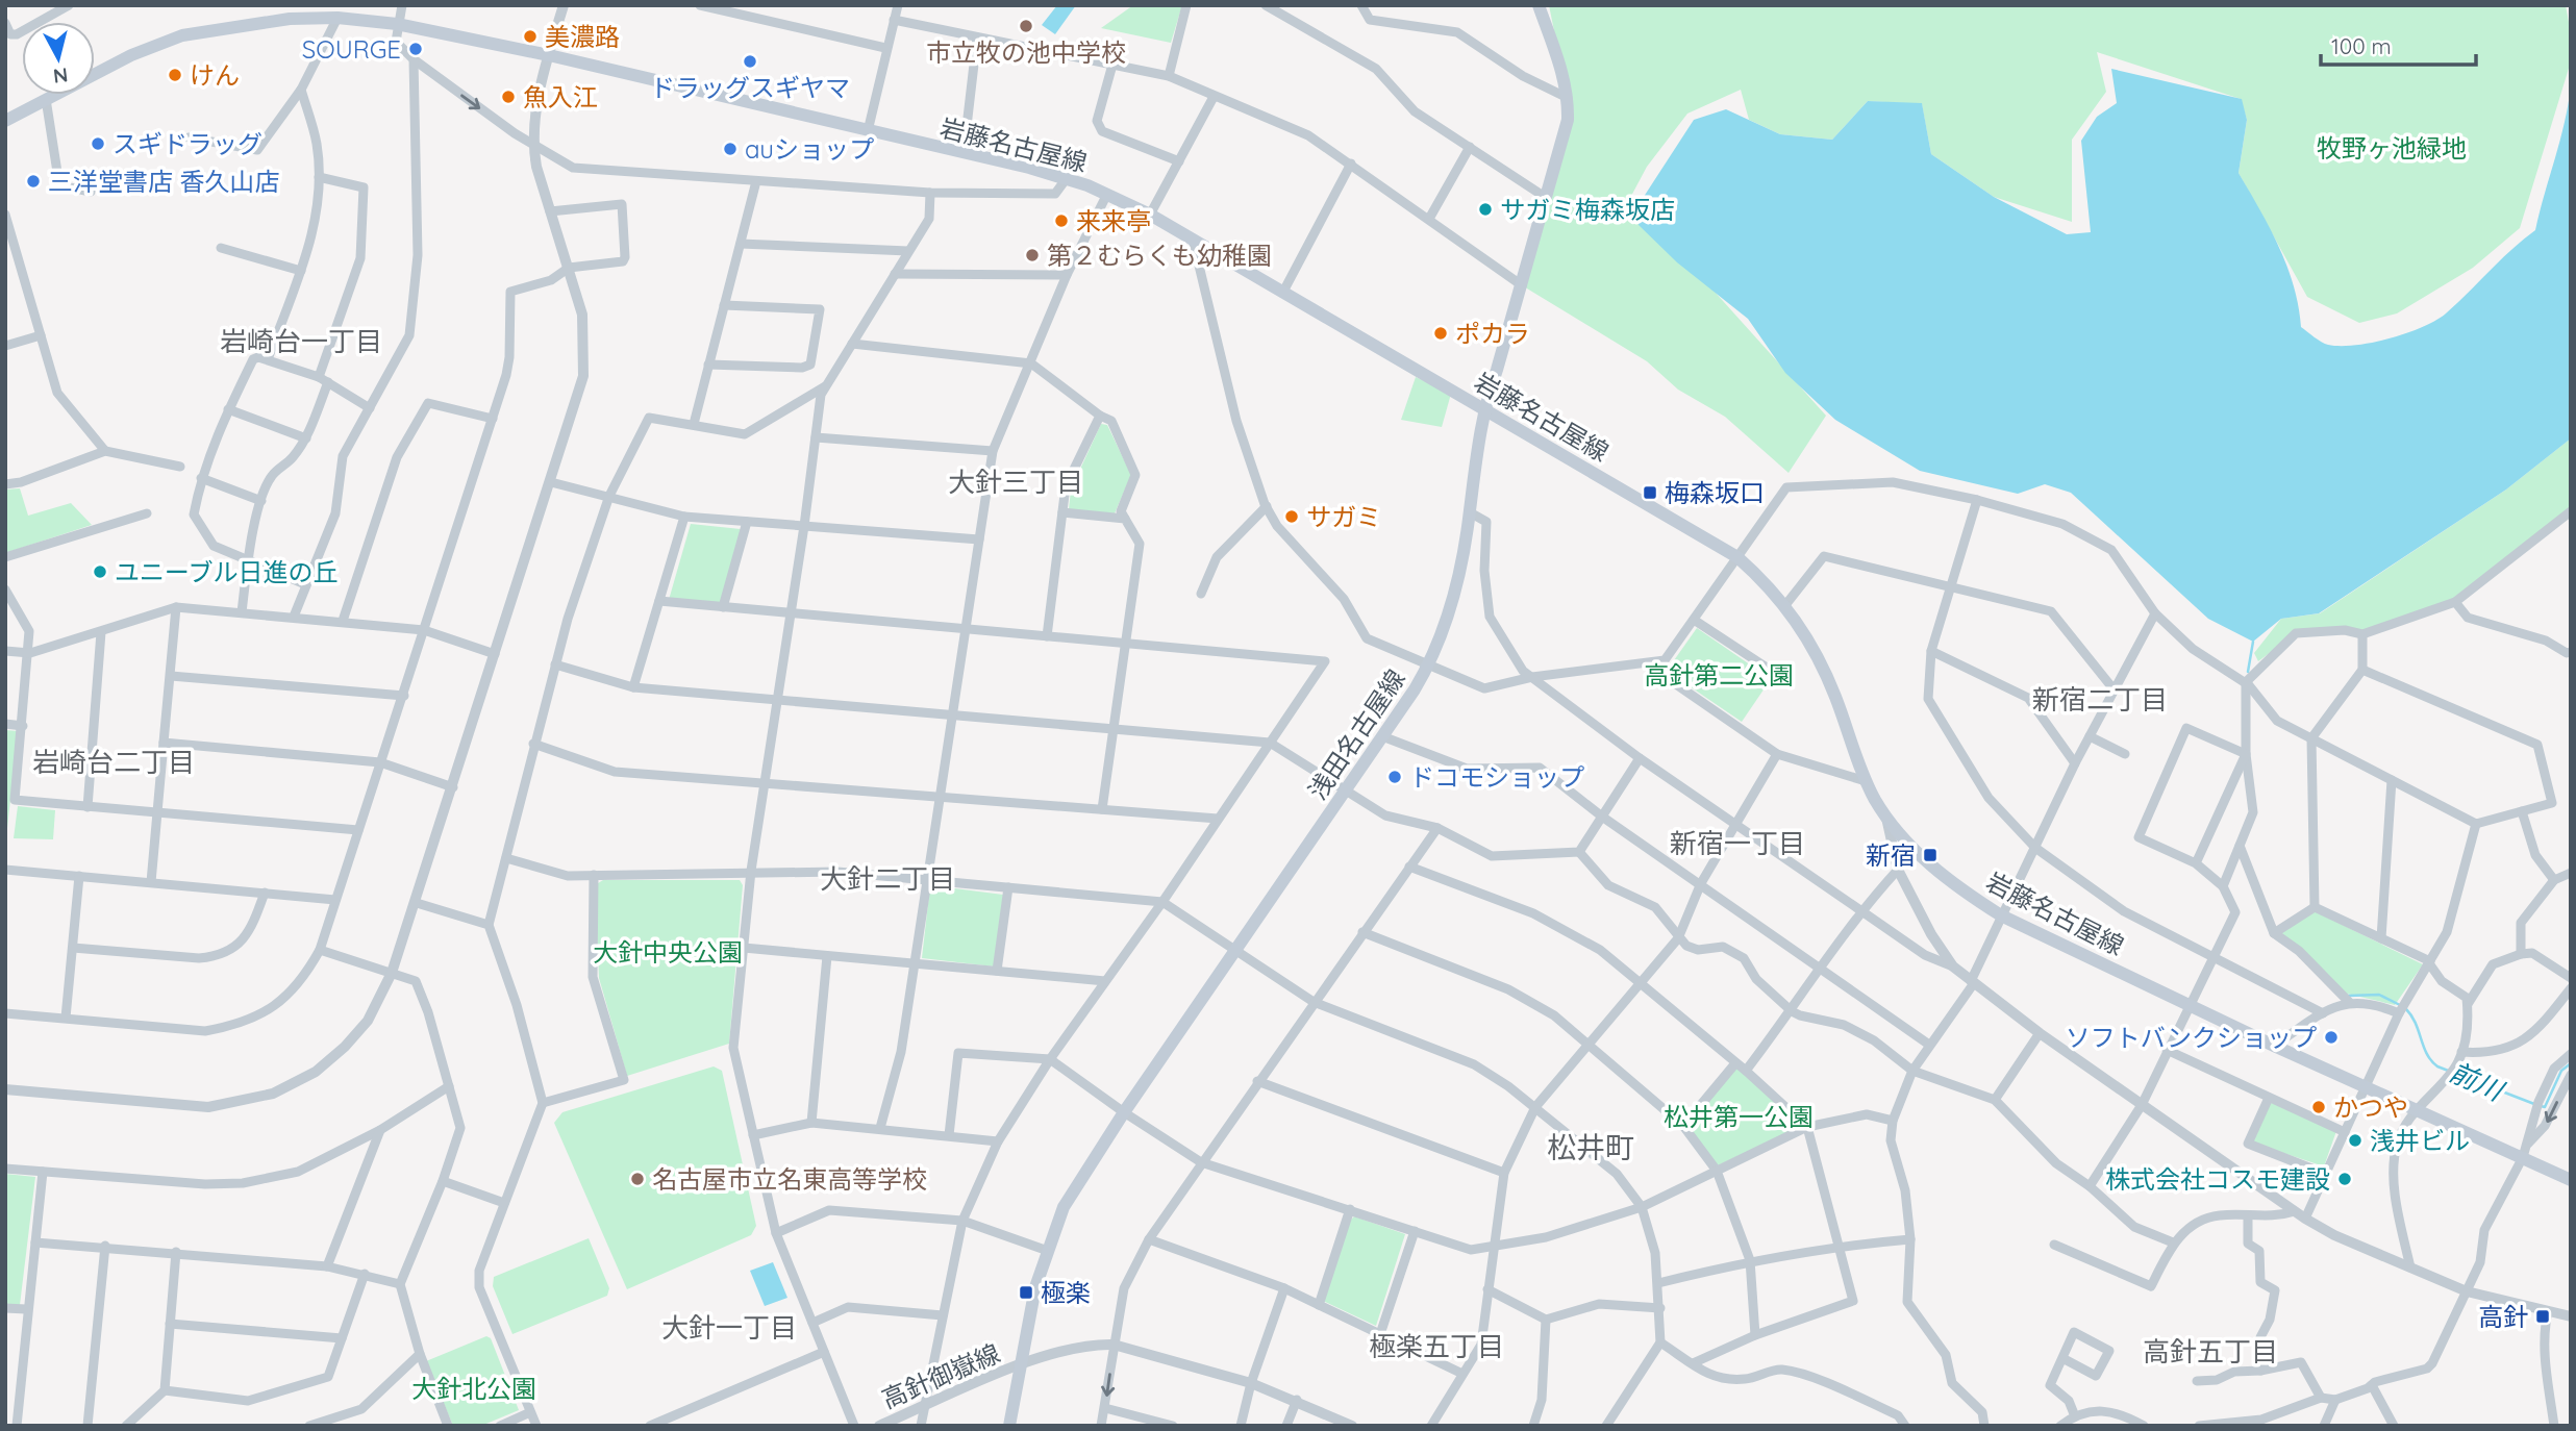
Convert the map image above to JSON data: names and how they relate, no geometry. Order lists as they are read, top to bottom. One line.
{"streets":{"main road":["岩藤名古屋線","浅田名古屋線"],"street":["高針御嶽線"]},"crossings":[["岩藤名古屋線","浅田名古屋線"],["浅田名古屋線","高針御嶽線"]],"districts":["岩崎台一丁目","大針三丁目","新宿二丁目","岩崎台二丁目","新宿一丁目","大針二丁目","松井町","大針一丁目","極楽五丁目","高針五丁目"],"water":["前川"],"parks":["牧野ヶ池緑地","高針第二公園","大針中央公園","松井第一公園","大針北公園"],"places":{"other":["市立牧の池中学校","美濃路","SOURGE","ドラッグスギヤマ","けん","魚入江","スギドラッグ","auショップ","三洋堂書店 香久山店","サガミ梅森坂店","来来亭","第２むらくも幼稚園","ポカラ","サガミ","ユニーブル日進の丘","ドコモショップ","ソフトバンクショップ","かつや","浅井ビル","名古屋市立名東高等学校","株式会社コスモ建設"],"transit":["梅森坂口","新宿","極楽","高針"]},"scale_bar":"100 m","north":"bottom"}
